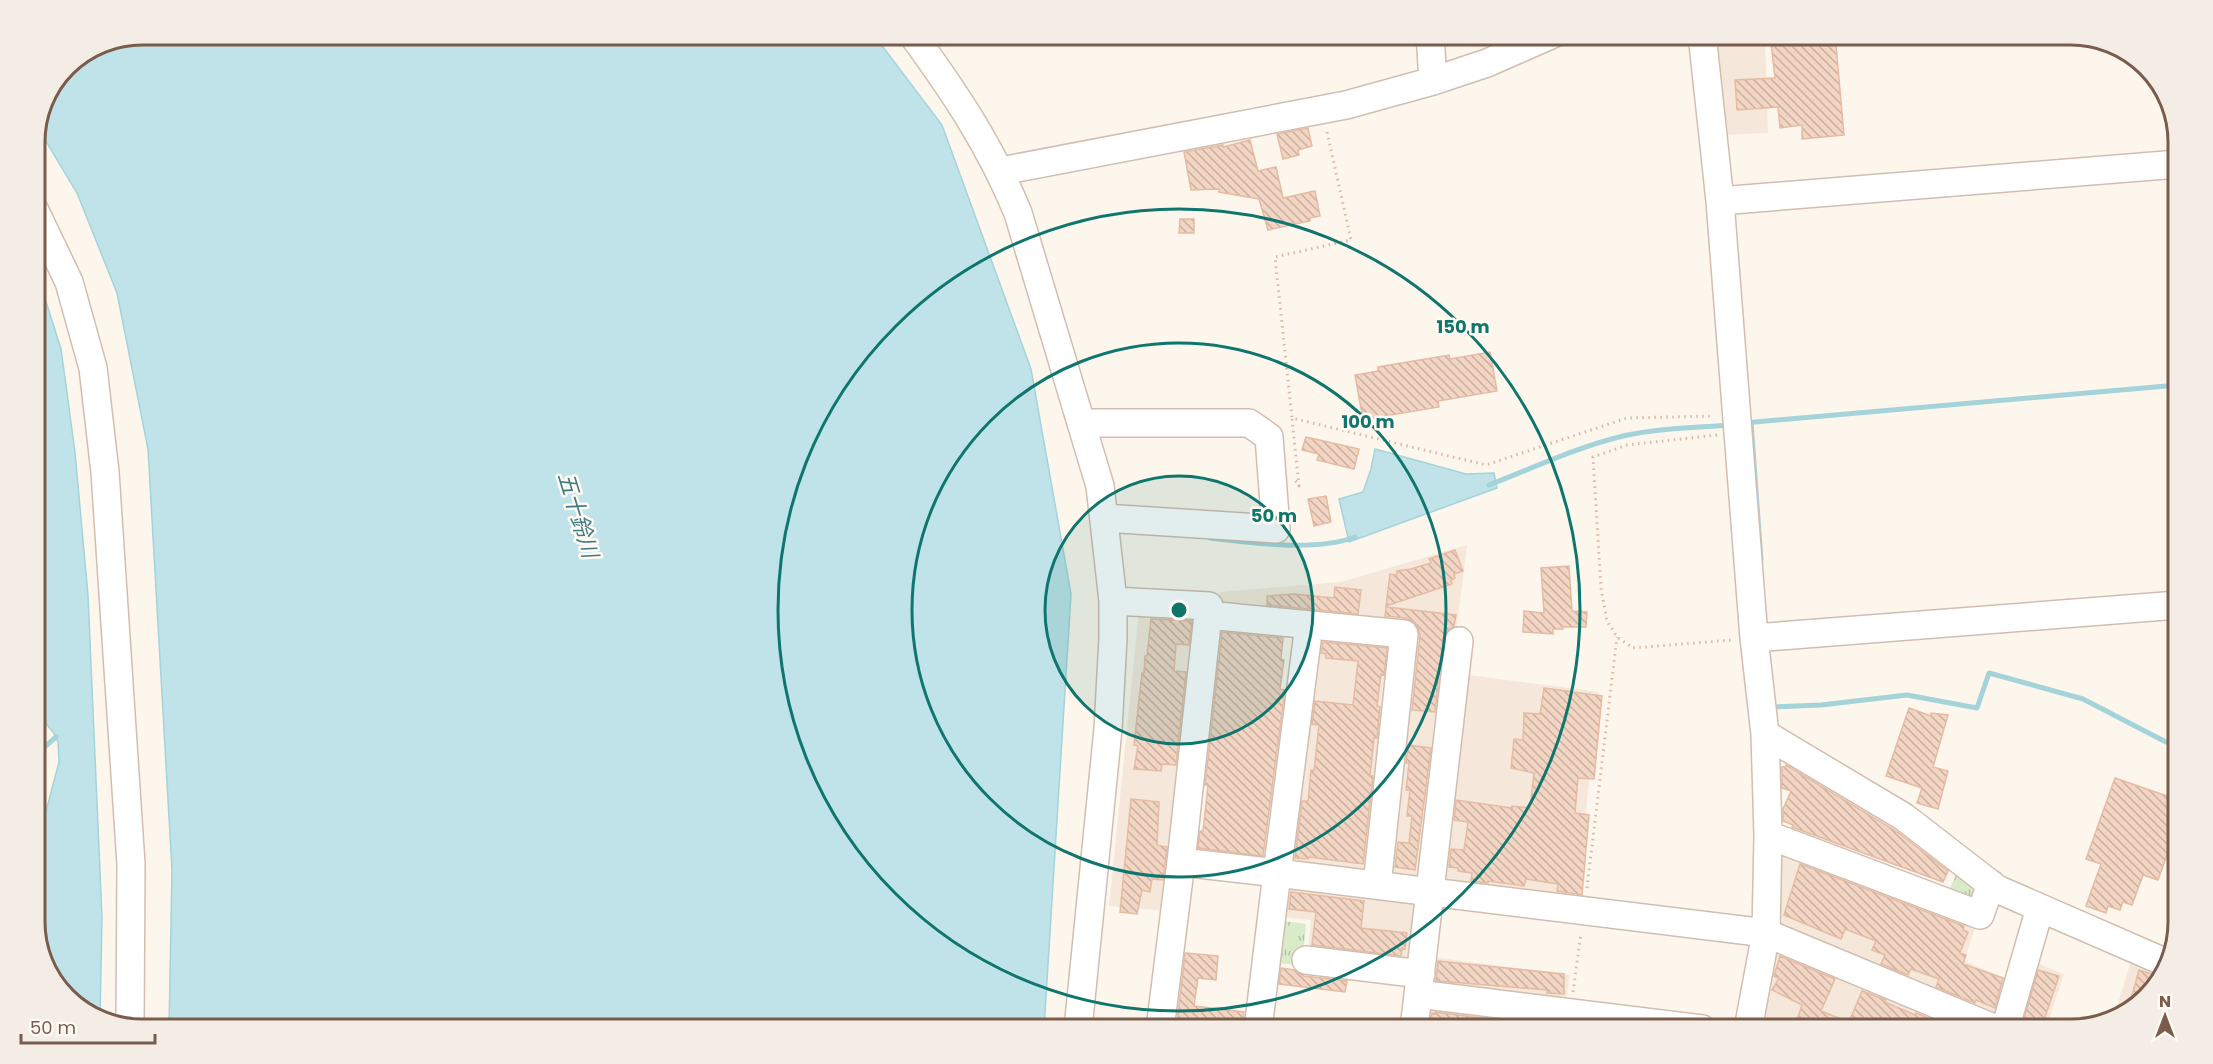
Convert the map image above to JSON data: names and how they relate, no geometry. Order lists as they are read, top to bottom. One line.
{"water":["五十鈴川"],"scale_bar":"50 m","north":"top","rings":["150 m","100 m","50 m"]}
